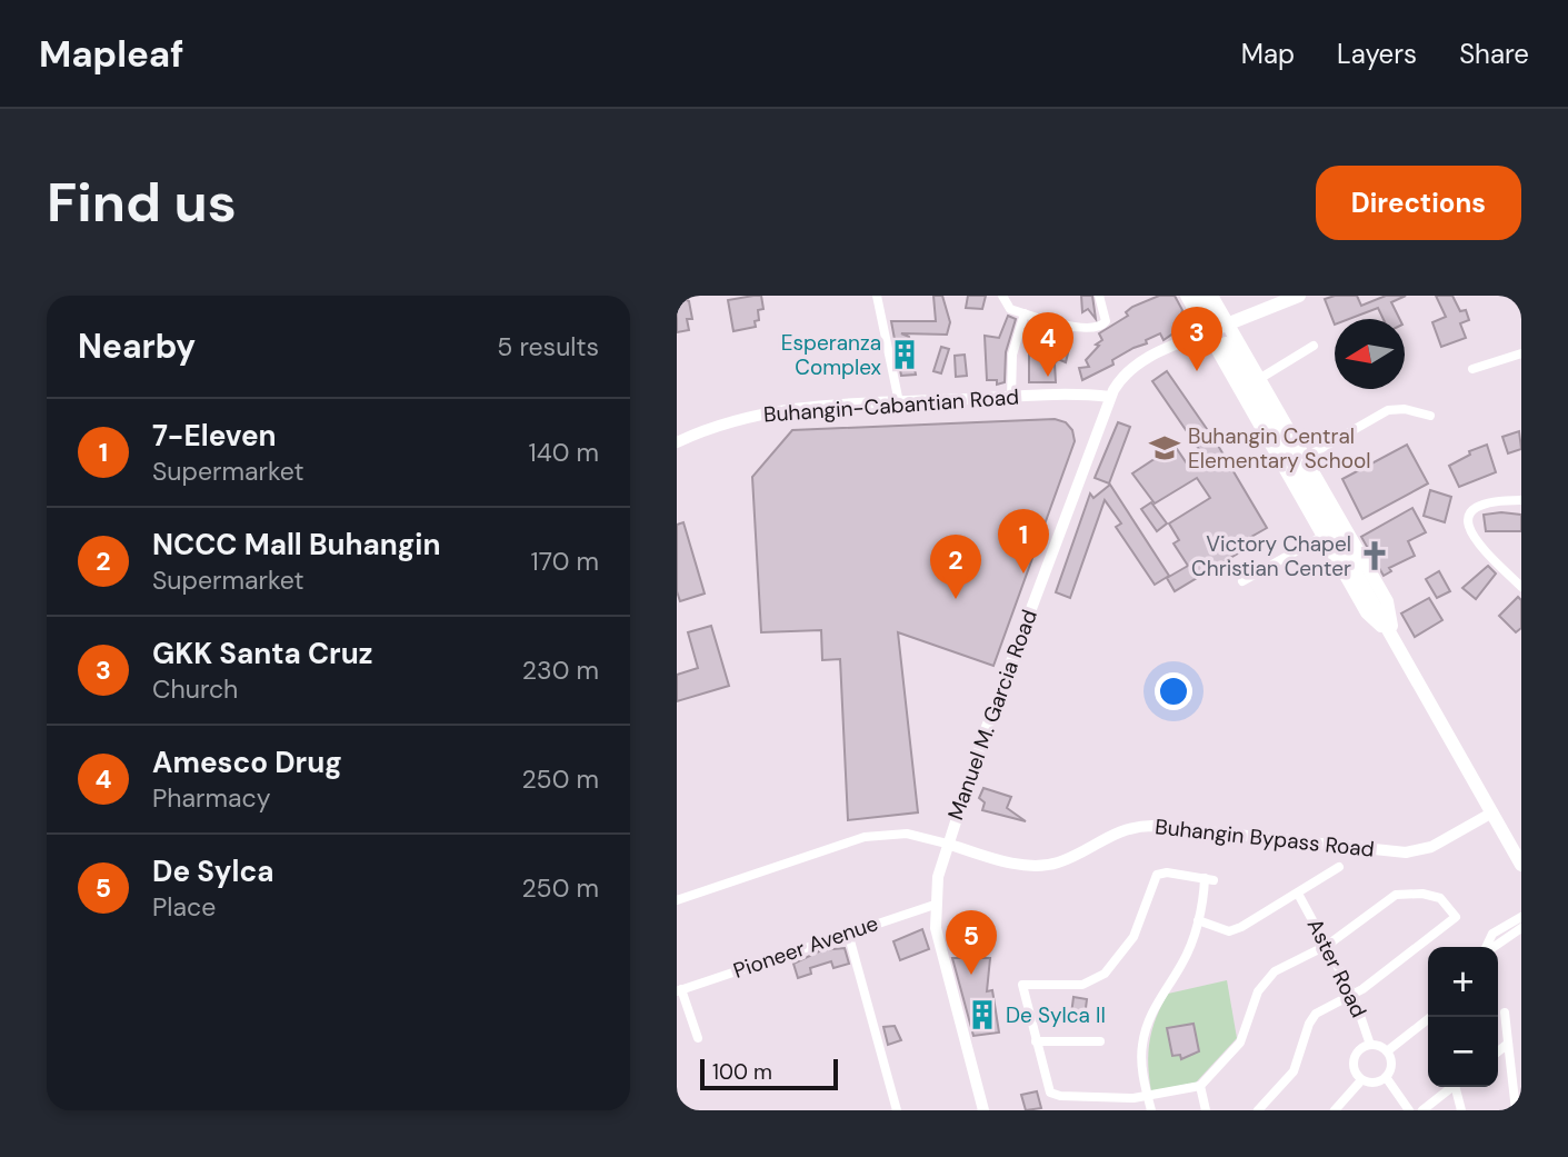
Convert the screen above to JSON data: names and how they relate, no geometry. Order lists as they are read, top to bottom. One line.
{"streets":{"main road":["Buhangin-Cabantian Road","Manuel M. Garcia Road","Buhangin Bypass Road"],"street":["Pioneer Avenue","Aster Road"]},"crossings":[["Buhangin-Cabantian Road","Manuel M. Garcia Road"],["Manuel M. Garcia Road","Buhangin Bypass Road"],["Manuel M. Garcia Road","Pioneer Avenue"]],"places":{"building":["Esperanza Complex","De Sylca II"],"school or university":["Buhangin Central Elementary School"],"church":["Victory Chapel Christian Center"]},"scale_bar":"100 m","north":"left","page":{"header":"Mapleaf","nav":["Map","Layers","Share"],"buttons":"Directions","title":"Find us","heading":["Nearby","5 results"],"pins":["3","4","1","2","5"],"list":[{"mark":"1","name":"7-Eleven","note":"Supermarket","value":"140 m"},{"mark":"2","name":"NCCC Mall Buhangin","note":"Supermarket","value":"170 m"},{"mark":"3","name":"GKK Santa Cruz","note":"Church","value":"230 m"},{"mark":"4","name":"Amesco Drug","note":"Pharmacy","value":"250 m"},{"mark":"5","name":"De Sylca","note":"Place","value":"250 m"}],"map_buttons":["+","−"],"scale":"100 m"}}
